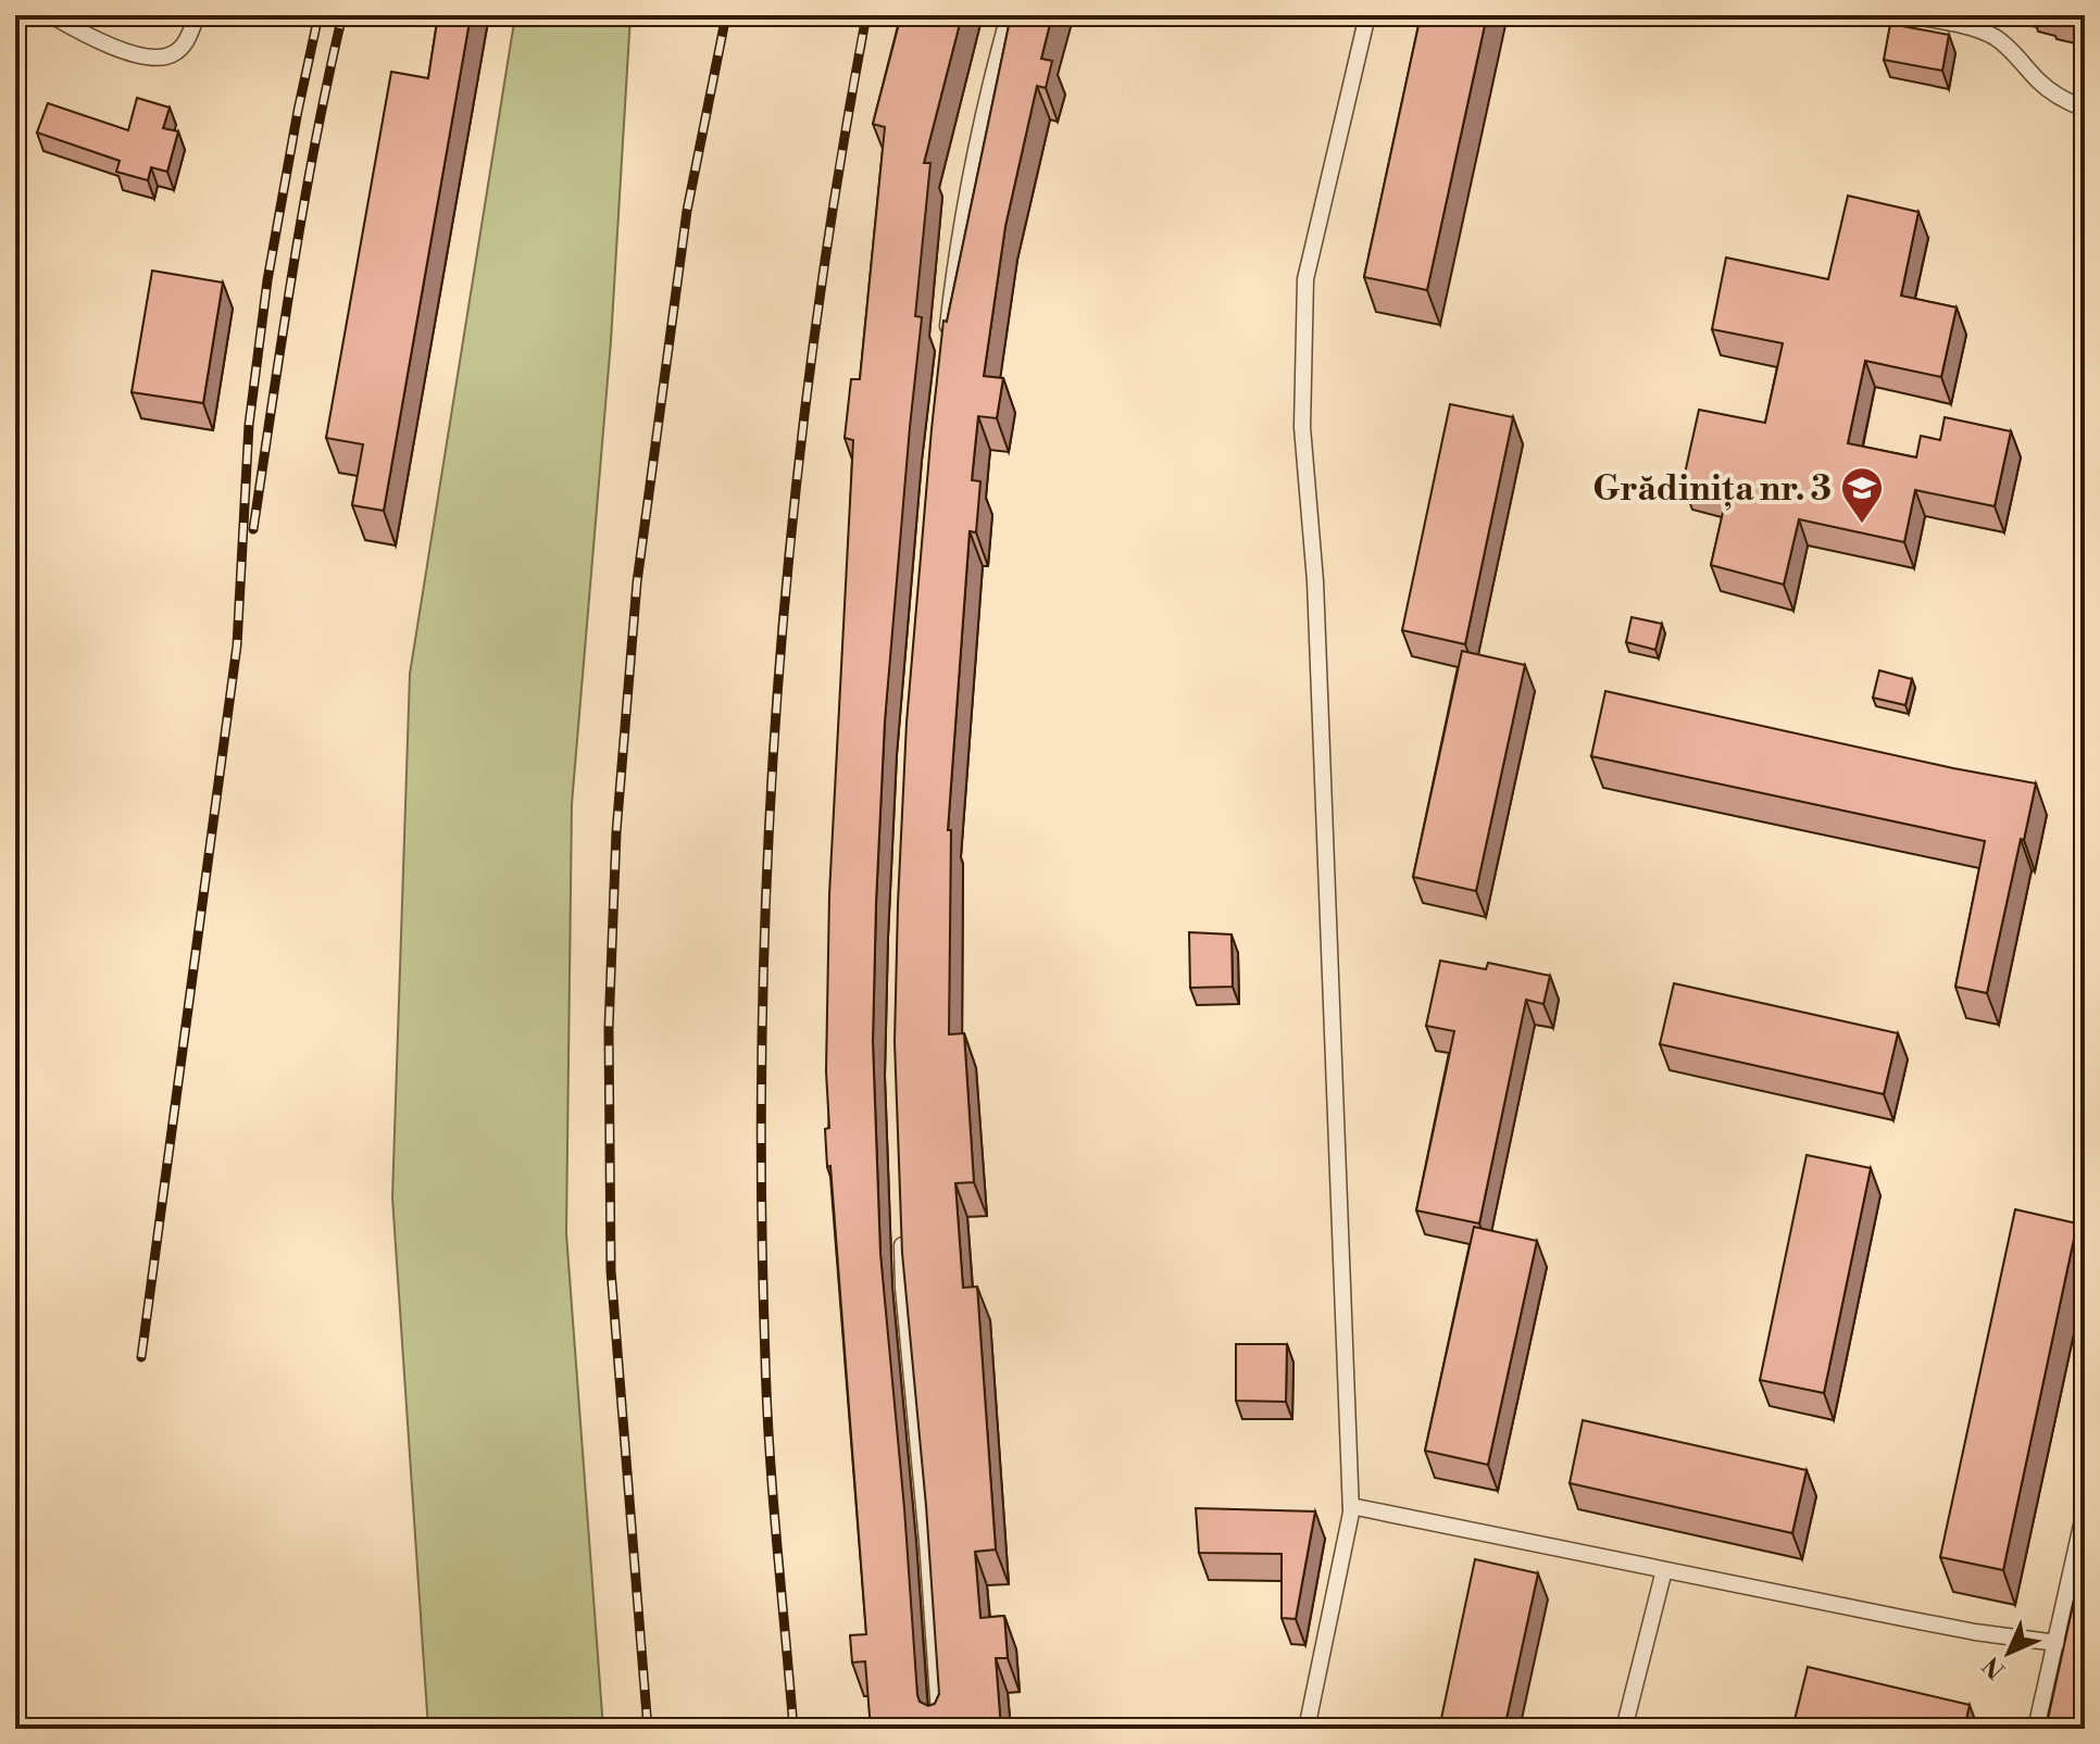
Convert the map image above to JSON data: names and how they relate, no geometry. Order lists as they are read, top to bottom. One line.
{"places":{"school or university":["Grădinița nr. 3"]},"north":"bottom left"}
